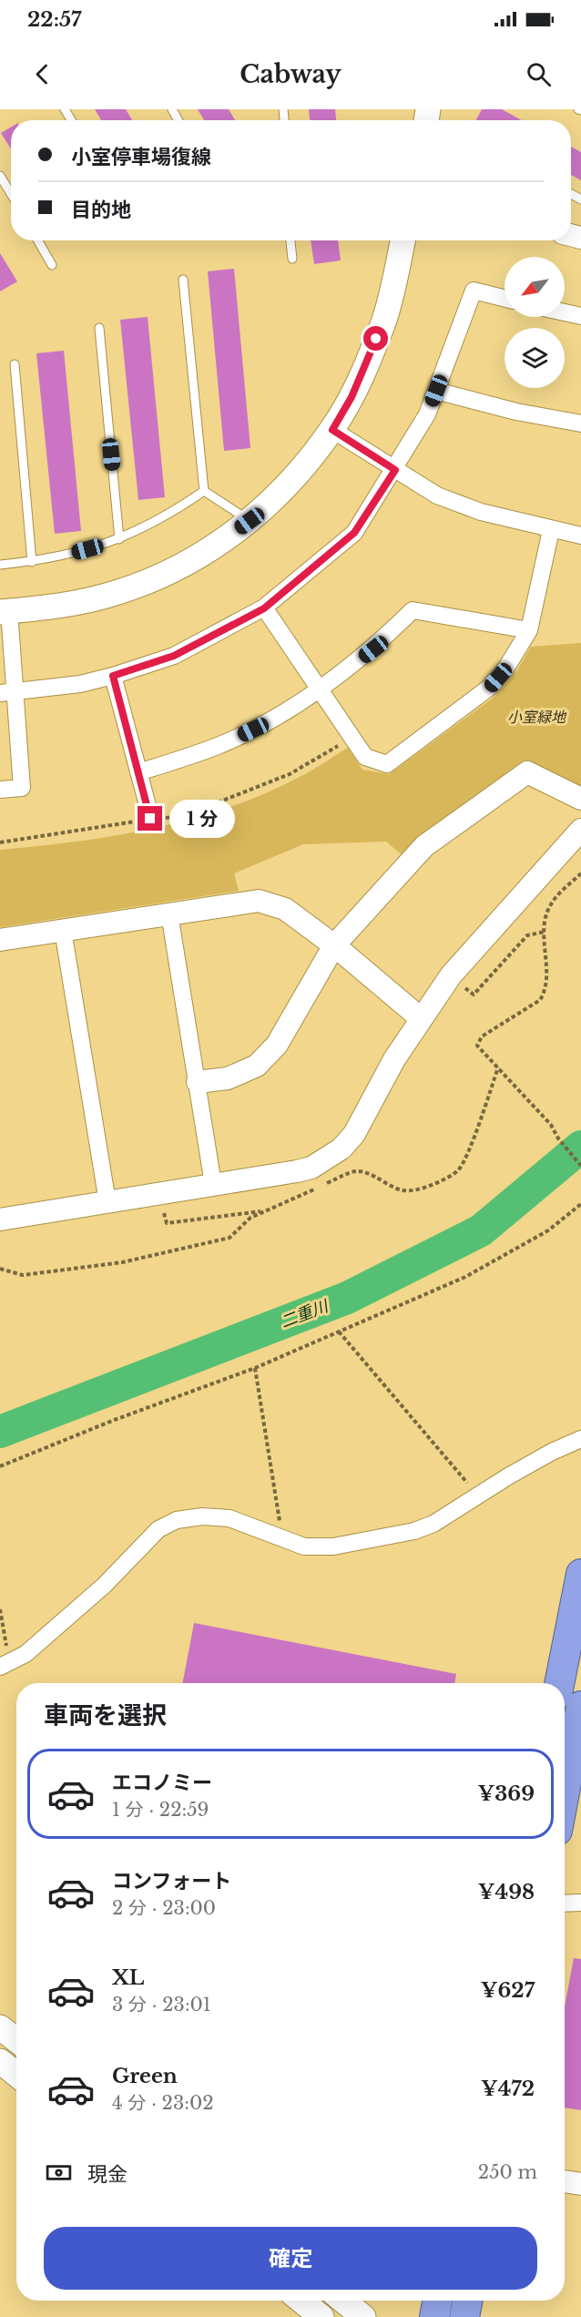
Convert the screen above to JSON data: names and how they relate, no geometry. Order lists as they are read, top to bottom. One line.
{"water":["二重川"],"parks":["小室緑地"],"north":"bottom left","page":{"status":"22:57","header":"Cabway","banner":["小室停車場復線","目的地"],"bubble":"1 分","heading":"車両を選択","list":[{"name":"エコノミー","note":"1 分 · 22:59","value":"¥369"},{"name":"コンフォート","note":"2 分 · 23:00","value":"¥498"},{"name":"XL","note":"3 分 · 23:01","value":"¥627"},{"name":"Green","note":"4 分 · 23:02","value":"¥472"}],"pay":["現金","250 m"],"buttons":"確定"}}
